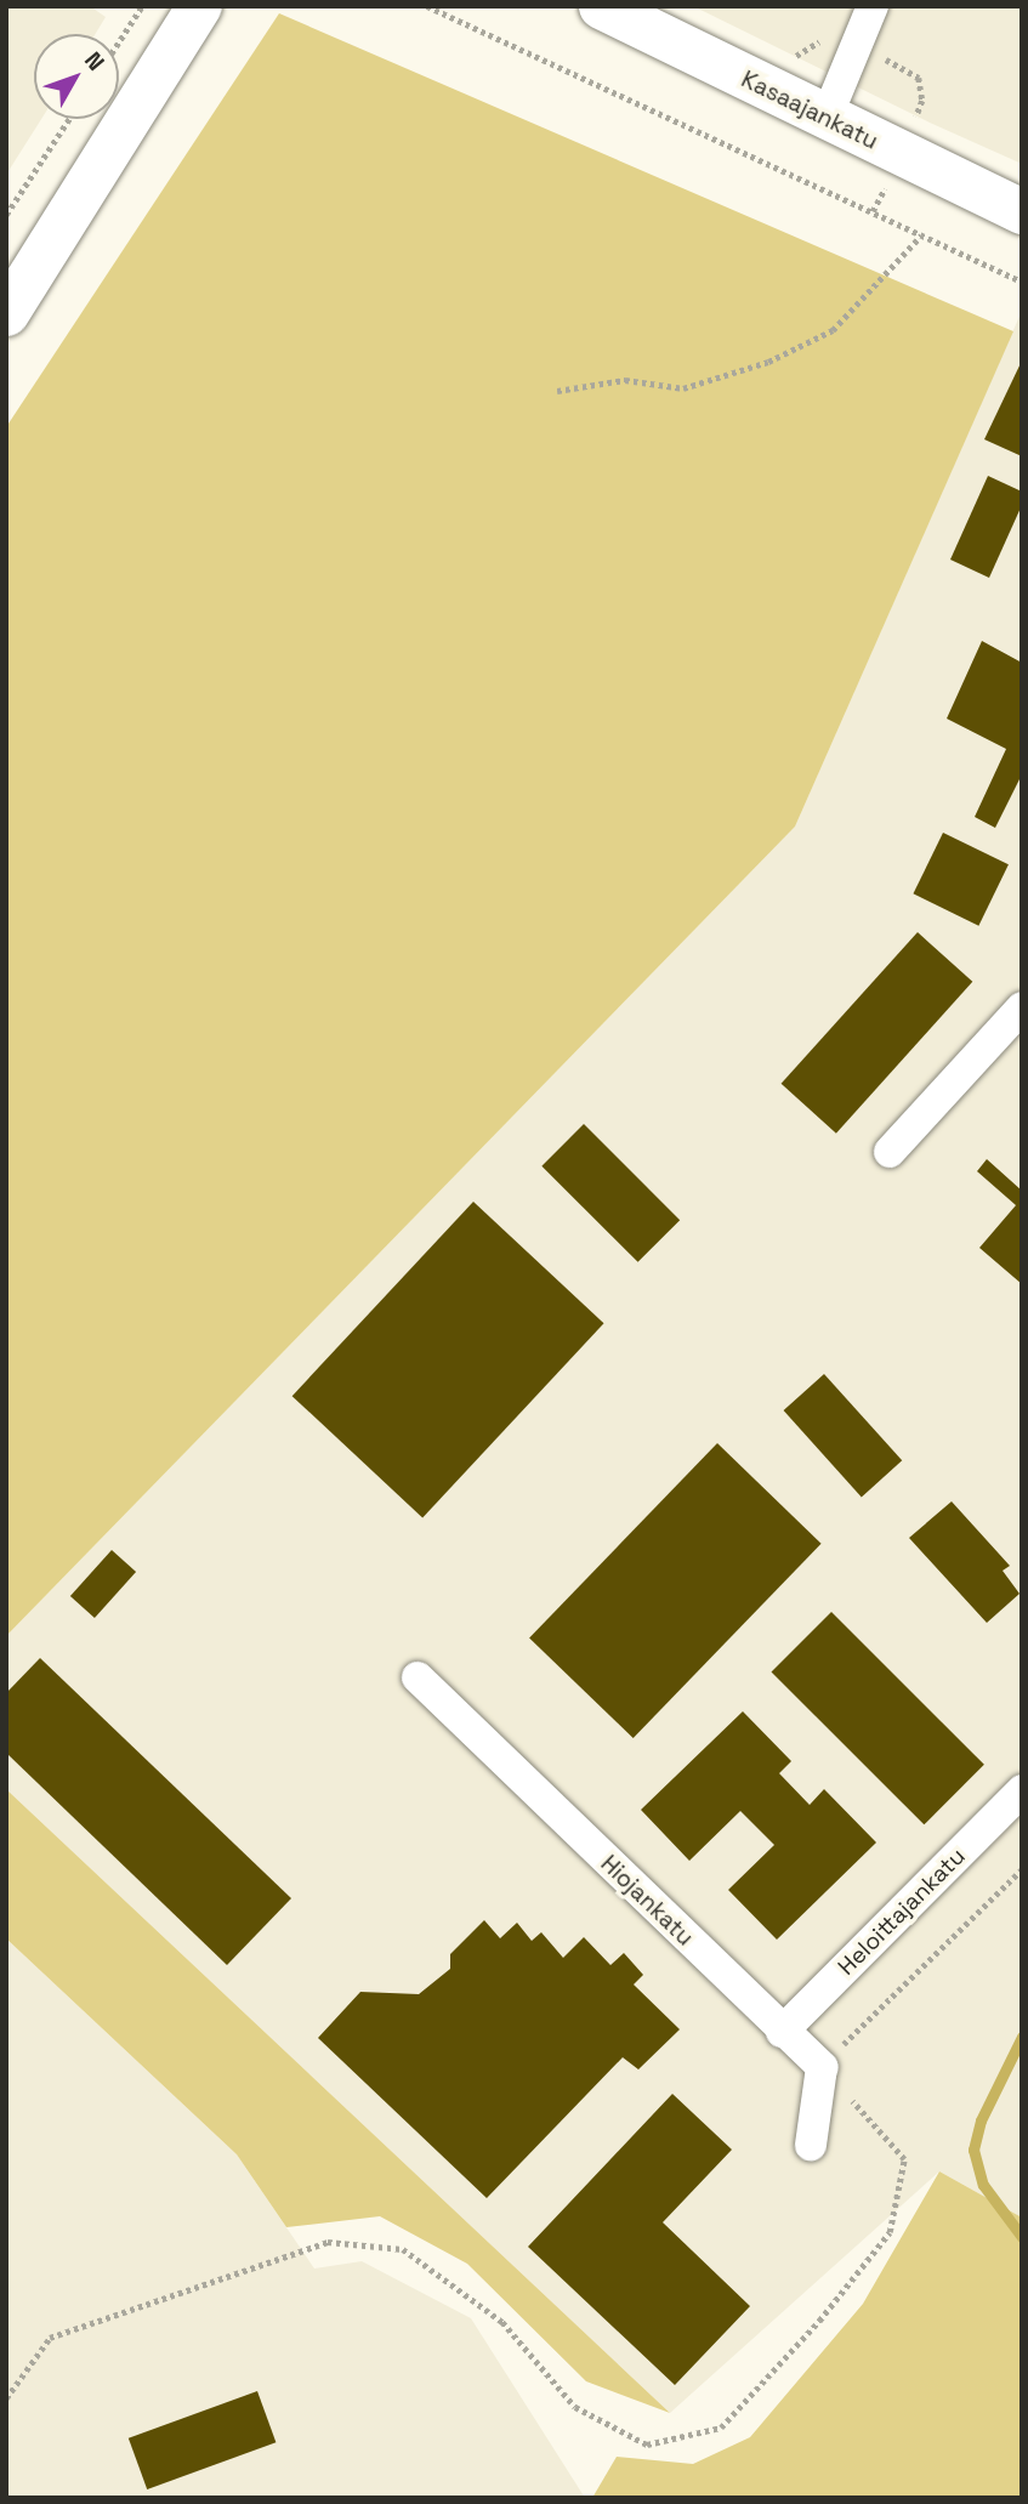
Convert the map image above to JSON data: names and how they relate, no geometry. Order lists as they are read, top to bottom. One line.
{"streets":{"street":["Kasaajankatu","Hiojankatu","Heloittajankatu"]},"crossings":[["Hiojankatu","Heloittajankatu"]],"north":"top right"}
